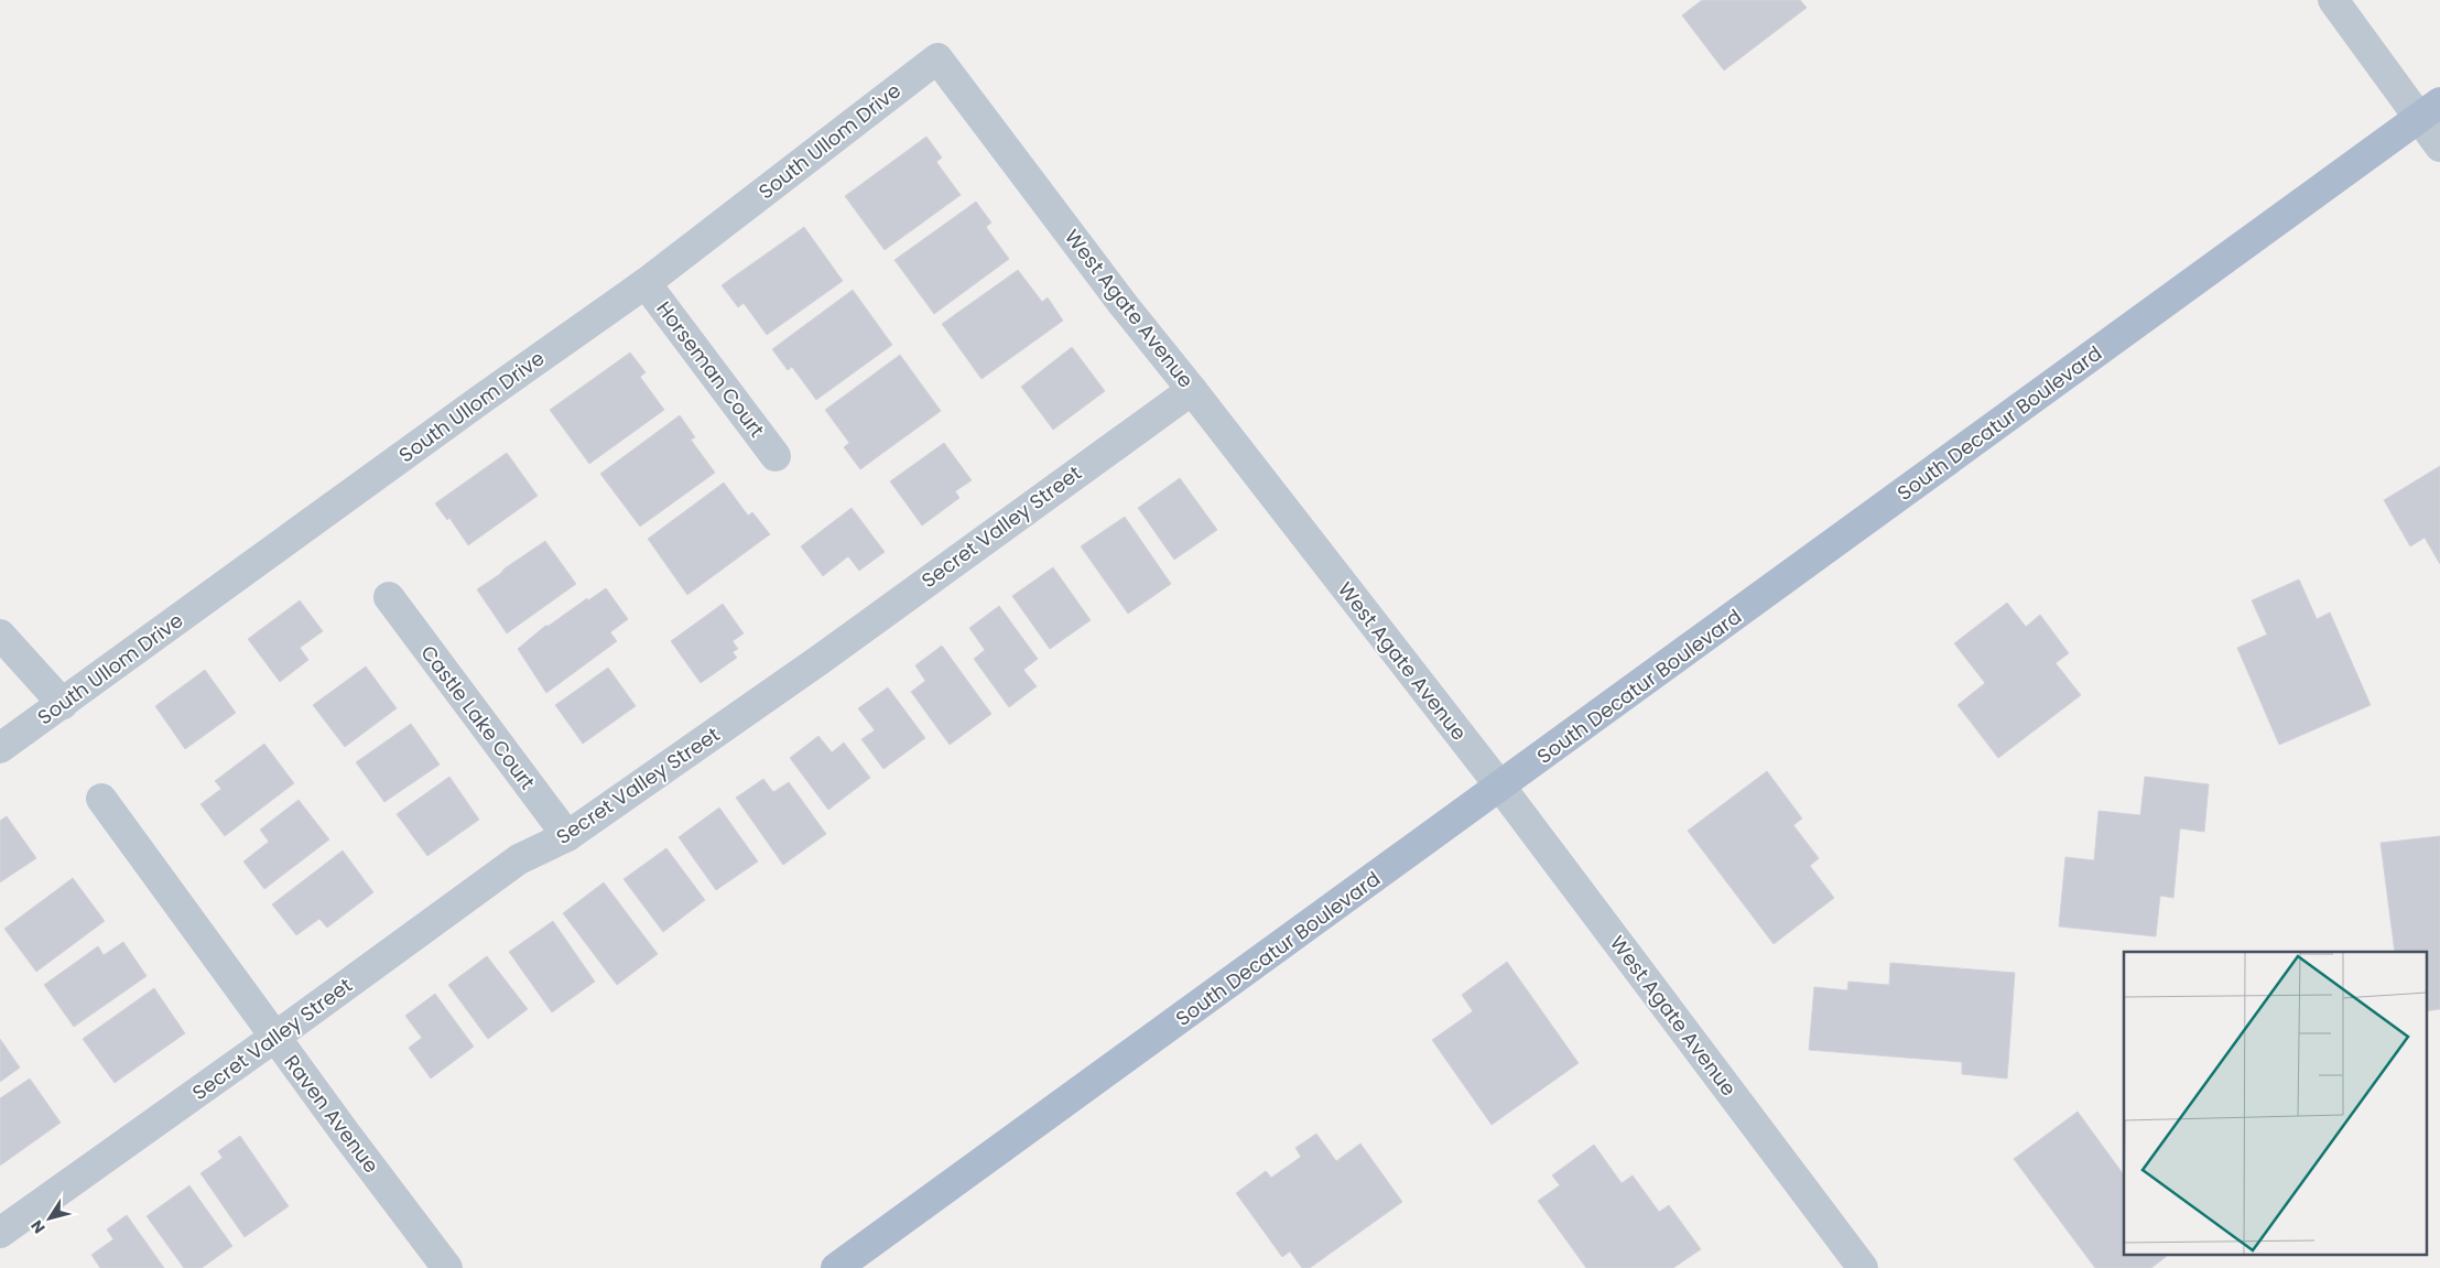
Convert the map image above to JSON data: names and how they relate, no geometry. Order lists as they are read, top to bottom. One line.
{"streets":{"main road":["South Decatur Boulevard"],"street":["South Ullom Drive","West Agate Avenue","Horseman Court","Secret Valley Street","Castle Lake Court","Raven Avenue"]},"crossings":[["South Ullom Drive","West Agate Avenue"],["South Ullom Drive","Horseman Court"],["West Agate Avenue","South Decatur Boulevard"],["West Agate Avenue","Secret Valley Street"],["Secret Valley Street","Castle Lake Court"],["Secret Valley Street","Raven Avenue"]],"north":"bottom left"}
